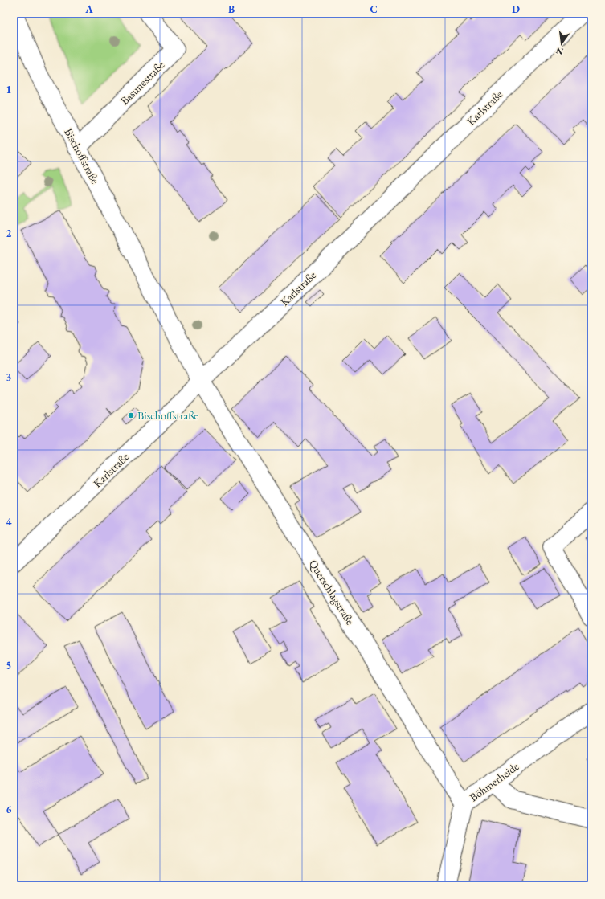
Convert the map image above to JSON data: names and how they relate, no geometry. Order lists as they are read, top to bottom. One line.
{"streets":{"street":["Basunestraße","Karlstraße","Bischoffstraße","Querschlagstraße","Böhmerheide"]},"crossings":[["Basunestraße","Bischoffstraße"],["Karlstraße","Bischoffstraße"],["Karlstraße","Querschlagstraße"],["Bischoffstraße","Querschlagstraße"],["Querschlagstraße","Böhmerheide"]],"places":["Bischoffstraße"],"north":"bottom","grid":{"columns":["A","B","C","D"],"rows":["1","2","3","4","5","6"]}}
